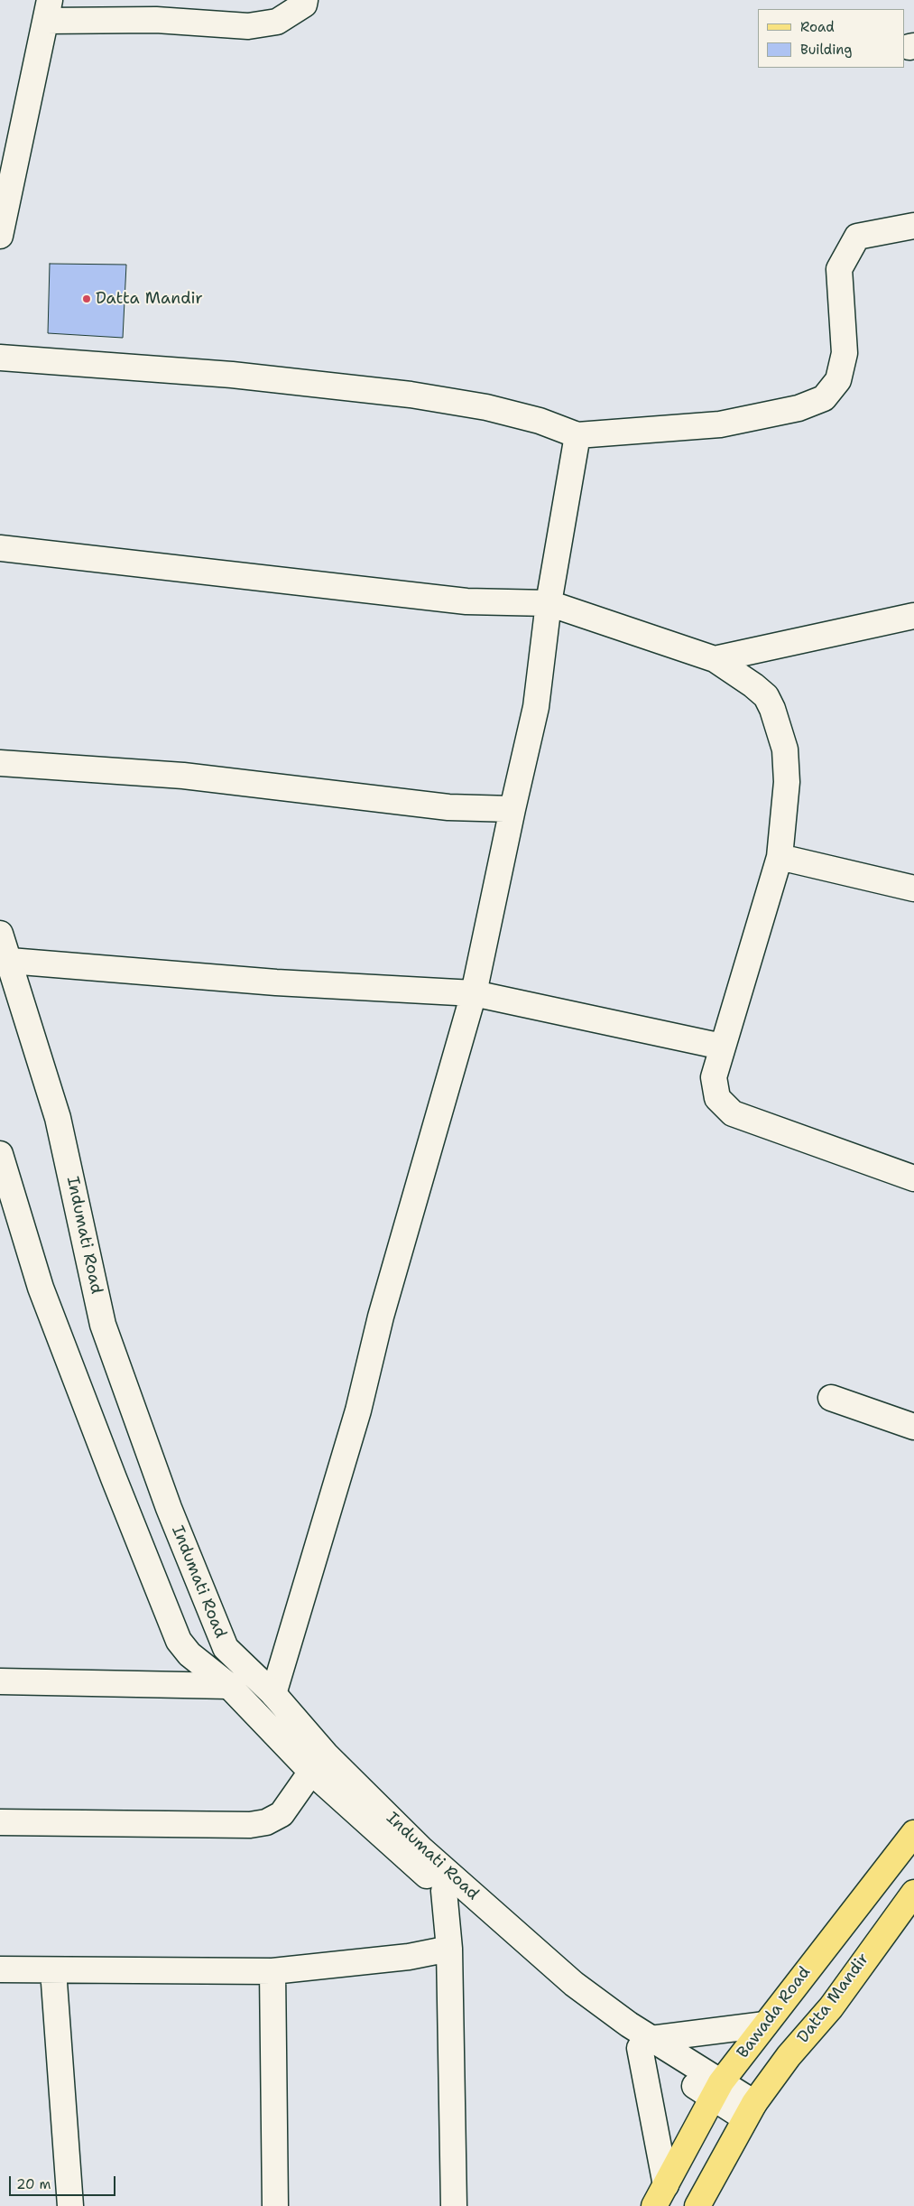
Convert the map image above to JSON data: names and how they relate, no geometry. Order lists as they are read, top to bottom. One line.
{"streets":{"main road":["Datta Mandir","Bawada Road"],"street":["Indumati Road"]},"crossings":[["Indumati Road","Datta Mandir"],["Indumati Road","Bawada Road"]],"places":["Datta Mandir"],"legend":["Road","Building"],"scale_bar":"20 m"}
